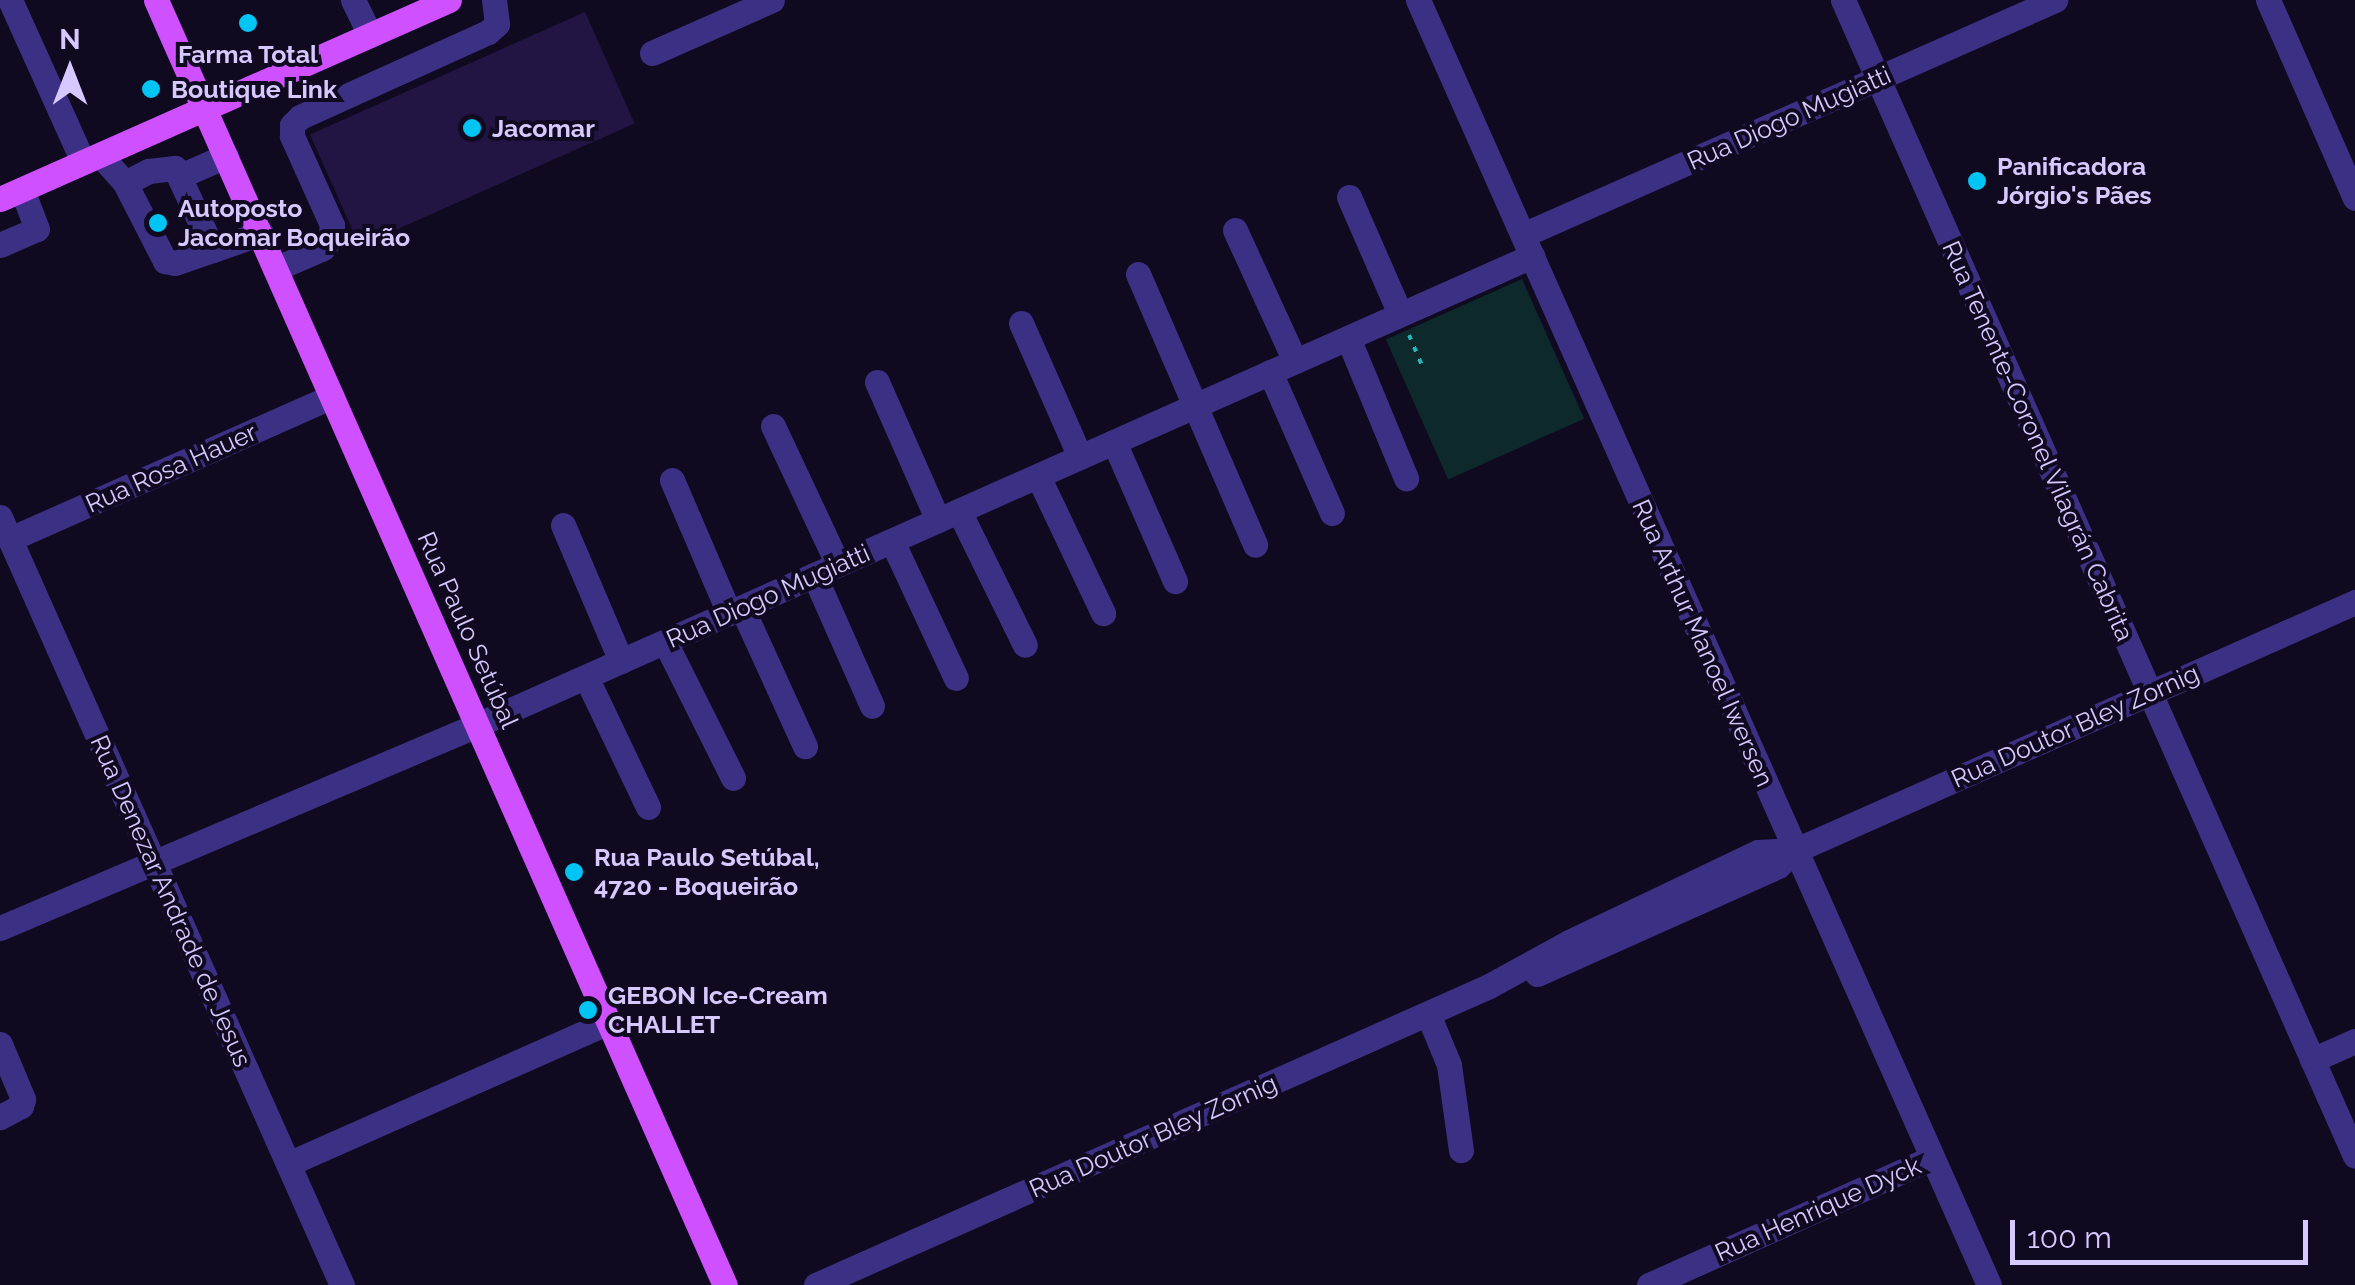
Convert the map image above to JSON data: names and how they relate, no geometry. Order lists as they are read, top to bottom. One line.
{"streets":{"main road":["Rua Paulo Setúbal"],"street":["Rua Diogo Mugiatti","Rua Tenente-Coronel Vilagrán Cabrita","Rua Rosa Hauer","Rua Arthur Manoel Iwersen","Rua Doutor Bley Zornig","Rua Denezar Andrade de Jesus","Rua Henrique Dyck"]},"crossings":[["Rua Diogo Mugiatti","Rua Tenente-Coronel Vilagrán Cabrita"],["Rua Diogo Mugiatti","Rua Paulo Setúbal"],["Rua Diogo Mugiatti","Rua Arthur Manoel Iwersen"],["Rua Diogo Mugiatti","Rua Denezar Andrade de Jesus"],["Rua Tenente-Coronel Vilagrán Cabrita","Rua Doutor Bley Zornig"],["Rua Rosa Hauer","Rua Paulo Setúbal"],["Rua Rosa Hauer","Rua Denezar Andrade de Jesus"],["Rua Arthur Manoel Iwersen","Rua Doutor Bley Zornig"],["Rua Arthur Manoel Iwersen","Rua Henrique Dyck"]],"places":["Farma Total","Boutique Link","Jacomar","Panificadora Jórgio's Pães","Autoposto Jacomar Boqueirão","Rua Paulo Setúbal, 4720 - Boqueirão","GEBON Ice-Cream CHALLET"],"scale_bar":"100 m","north":"top"}
